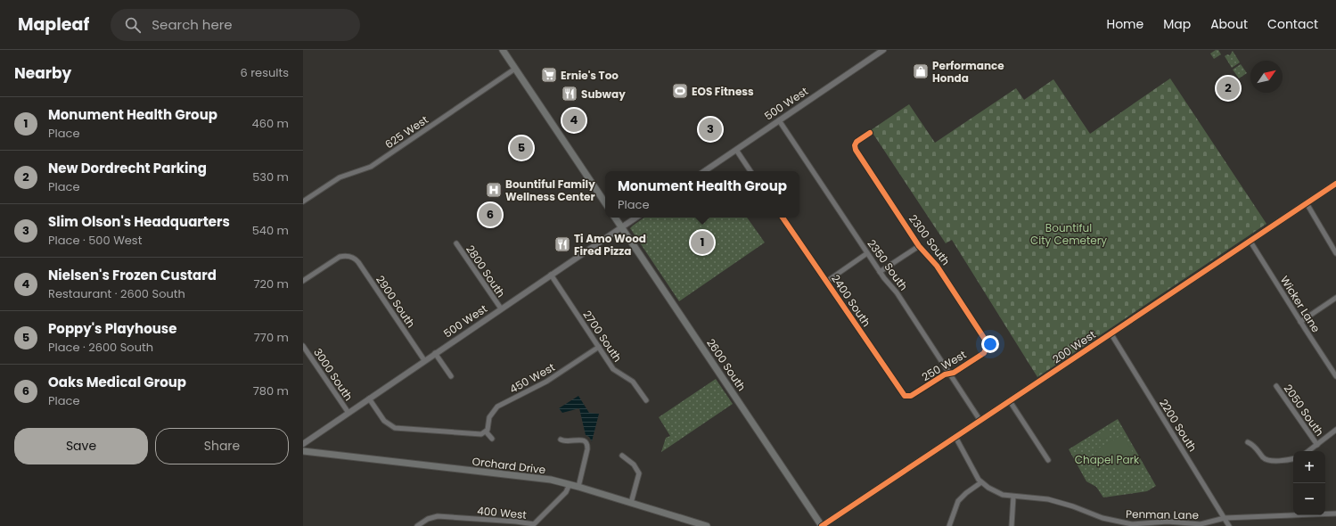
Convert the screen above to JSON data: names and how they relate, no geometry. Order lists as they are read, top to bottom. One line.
{"streets":{"main road":["2600 South","Orchard Drive"],"street":["500 West","625 West","2300 South","2350 South","2800 South","2400 South","2900 South","Wicker Lane","2700 South","200 West","250 West","3000 South","450 West","2050 South","2200 South","400 West","Penman Lane"]},"crossings":[["500 West","2350 South"],["500 West","2800 South"],["500 West","2900 South"],["500 West","2700 South"],["500 West","2600 South"],["500 West","3000 South"],["2300 South","250 West"],["2350 South","200 West"],["2350 South","250 West"],["2400 South","250 West"],["Wicker Lane","200 West"],["2700 South","450 West"],["200 West","2600 South"],["200 West","2200 South"],["200 West","Penman Lane"],["2200 South","Penman Lane"],["Orchard Drive","400 West"]],"parks":["Bountiful City Cemetery","Chapel Park"],"places":{"shop":["Performance Honda"],"supermarket":["Ernie's Too"],"sports":["EOS Fitness"],"restaurant":["Subway","Ti Amo Wood Fired Pizza"],"hospital":["Bountiful Family Wellness Center"]},"north":"top right","page":{"header":"Mapleaf","search":"Search here","nav":["Home","Map","About","Contact"],"heading":["Nearby","6 results"],"pins":["2","4","3","5","6","1"],"list":[{"mark":"1","name":"Monument Health Group","note":"Place","value":"460 m"},{"mark":"2","name":"New Dordrecht Parking","note":"Place","value":"530 m"},{"mark":"3","name":"Slim Olson's Headquarters","note":"Place · 500 West","value":"540 m"},{"mark":"4","name":"Nielsen's Frozen Custard","note":"Restaurant · 2600 South","value":"720 m"},{"mark":"5","name":"Poppy's Playhouse","note":"Place · 2600 South","value":"770 m"},{"mark":"6","name":"Oaks Medical Group","note":"Place","value":"780 m"}],"popup":["Monument Health Group","Place"],"buttons":["Save","Share"],"map_buttons":["+","−"]}}
